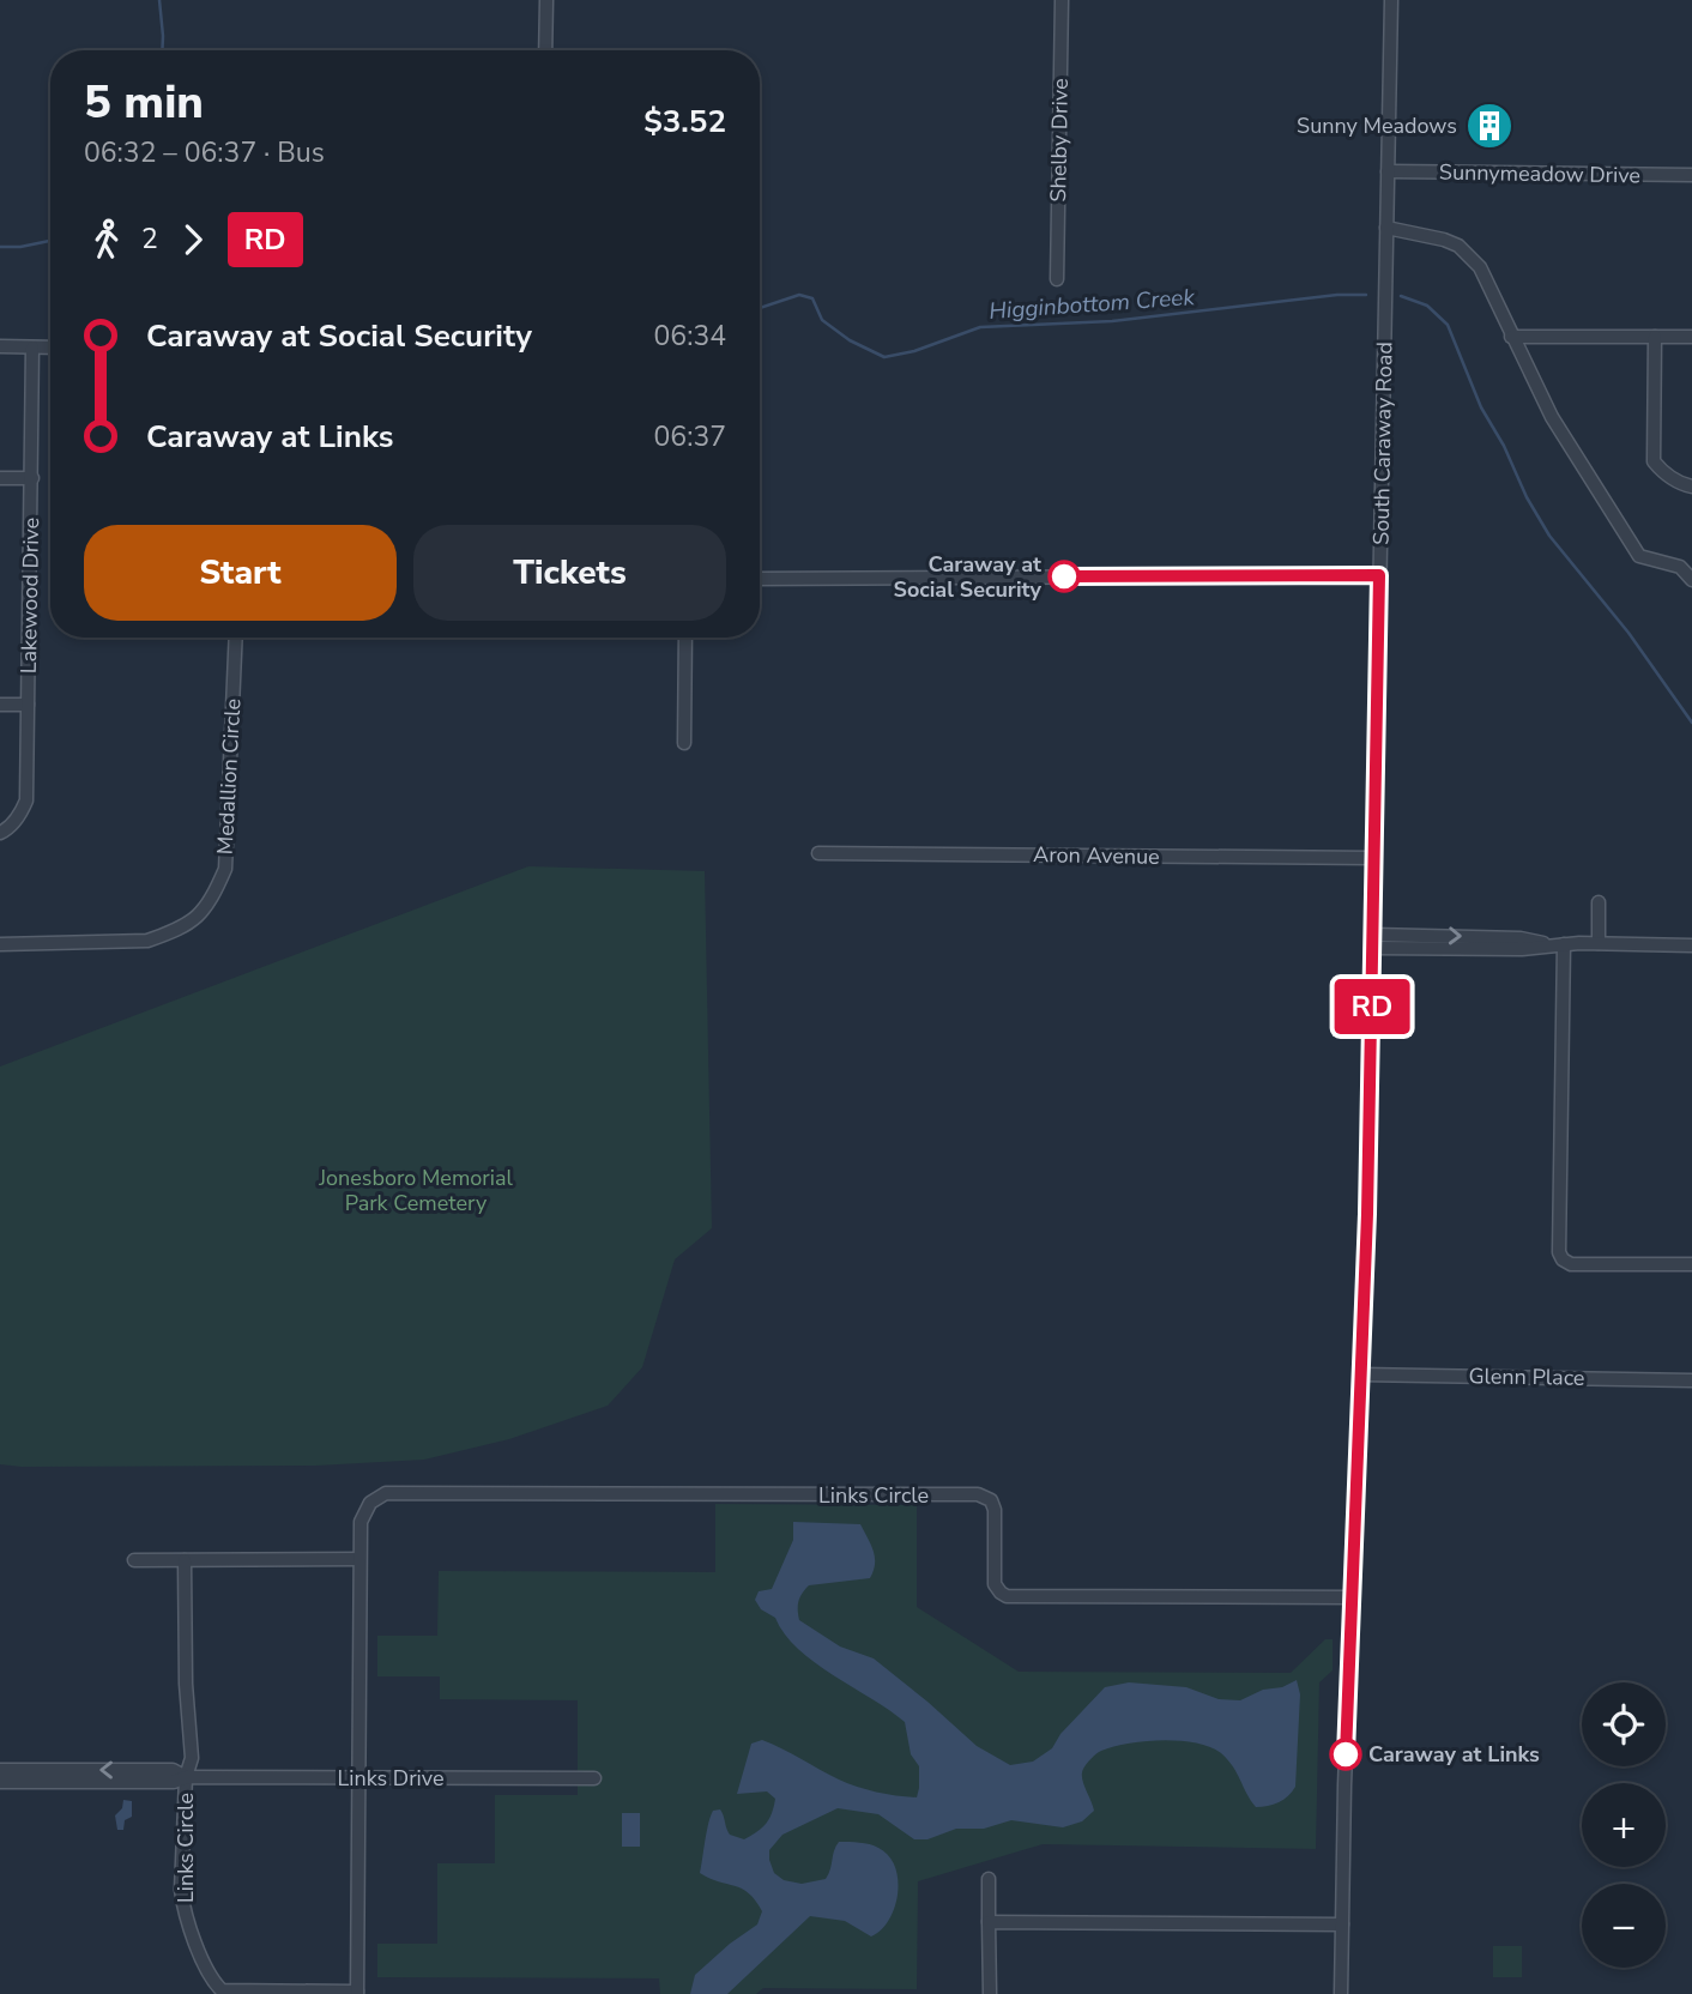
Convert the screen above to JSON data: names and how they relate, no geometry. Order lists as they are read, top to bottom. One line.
{"streets":{"street":["Shelby Drive","Sunnymeadow Drive","South Caraway Road","Lakewood Drive","Medallion Circle","Aron Avenue","Glenn Place","Links Circle","Links Drive"]},"crossings":[["Sunnymeadow Drive","South Caraway Road"],["South Caraway Road","Aron Avenue"],["South Caraway Road","Glenn Place"],["South Caraway Road","Links Circle"],["Links Circle","Links Drive"]],"water":["Higginbottom Creek"],"parks":["Jonesboro Memorial Park Cemetery"],"places":{"building":["Sunny Meadows"],"other":["Caraway at Social Security","Caraway at Links"]},"lines":["bus line RD"],"page":{"on_map":"RD","heading":["5 min","06:32 – 06:37 · Bus","$3.52"],"legs":["2","RD"],"list":[{"name":"Caraway at Social Security","value":"06:34"},{"name":"Caraway at Links","value":"06:37"}],"buttons":["Start","Tickets"],"map_buttons":["+","−"]}}
